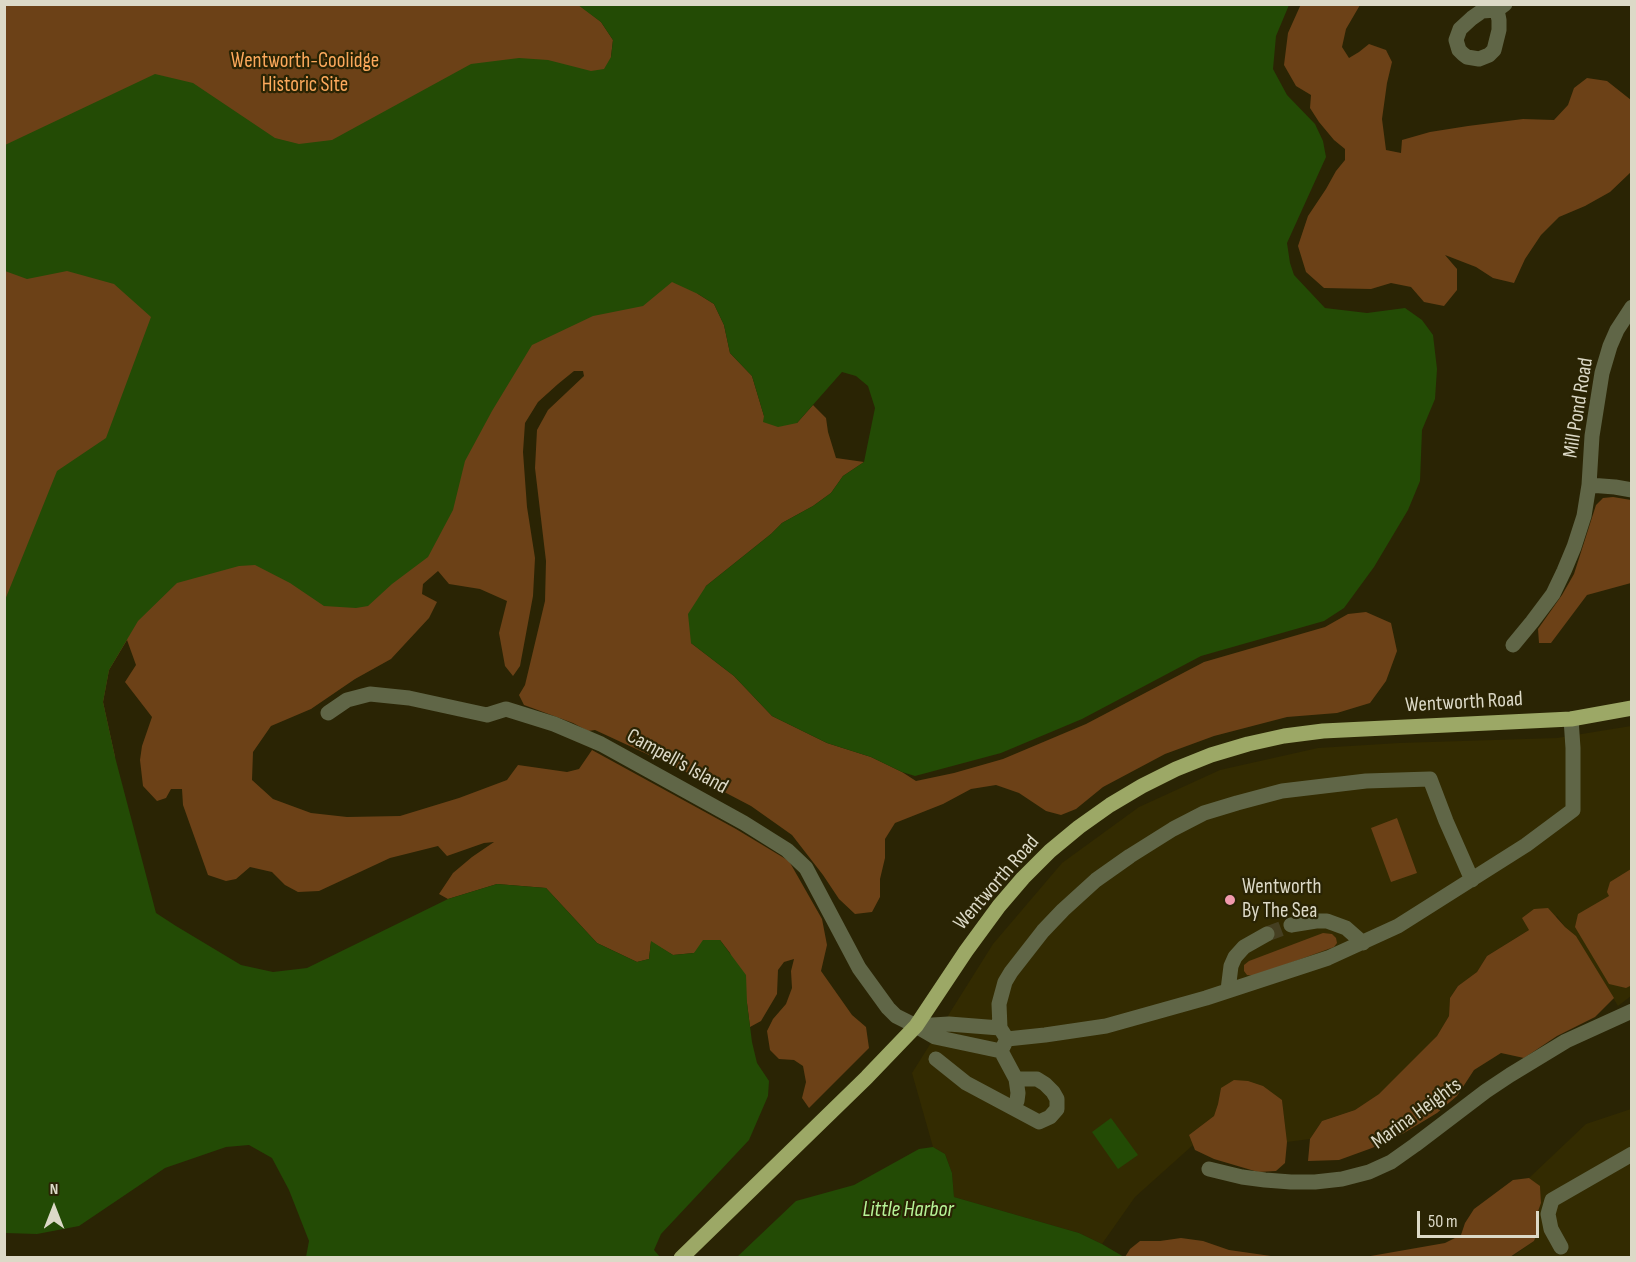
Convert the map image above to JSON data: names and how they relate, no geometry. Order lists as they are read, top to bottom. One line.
{"streets":{"main road":["Wentworth Road"],"street":["Mill Pond Road","Campell's Island","Marina Heights"]},"crossings":[["Wentworth Road","Campell's Island"]],"water":["Little Harbor"],"parks":["Wentworth-Coolidge Historic Site"],"places":["Wentworth By The Sea"],"scale_bar":"50 m","north":"top"}
